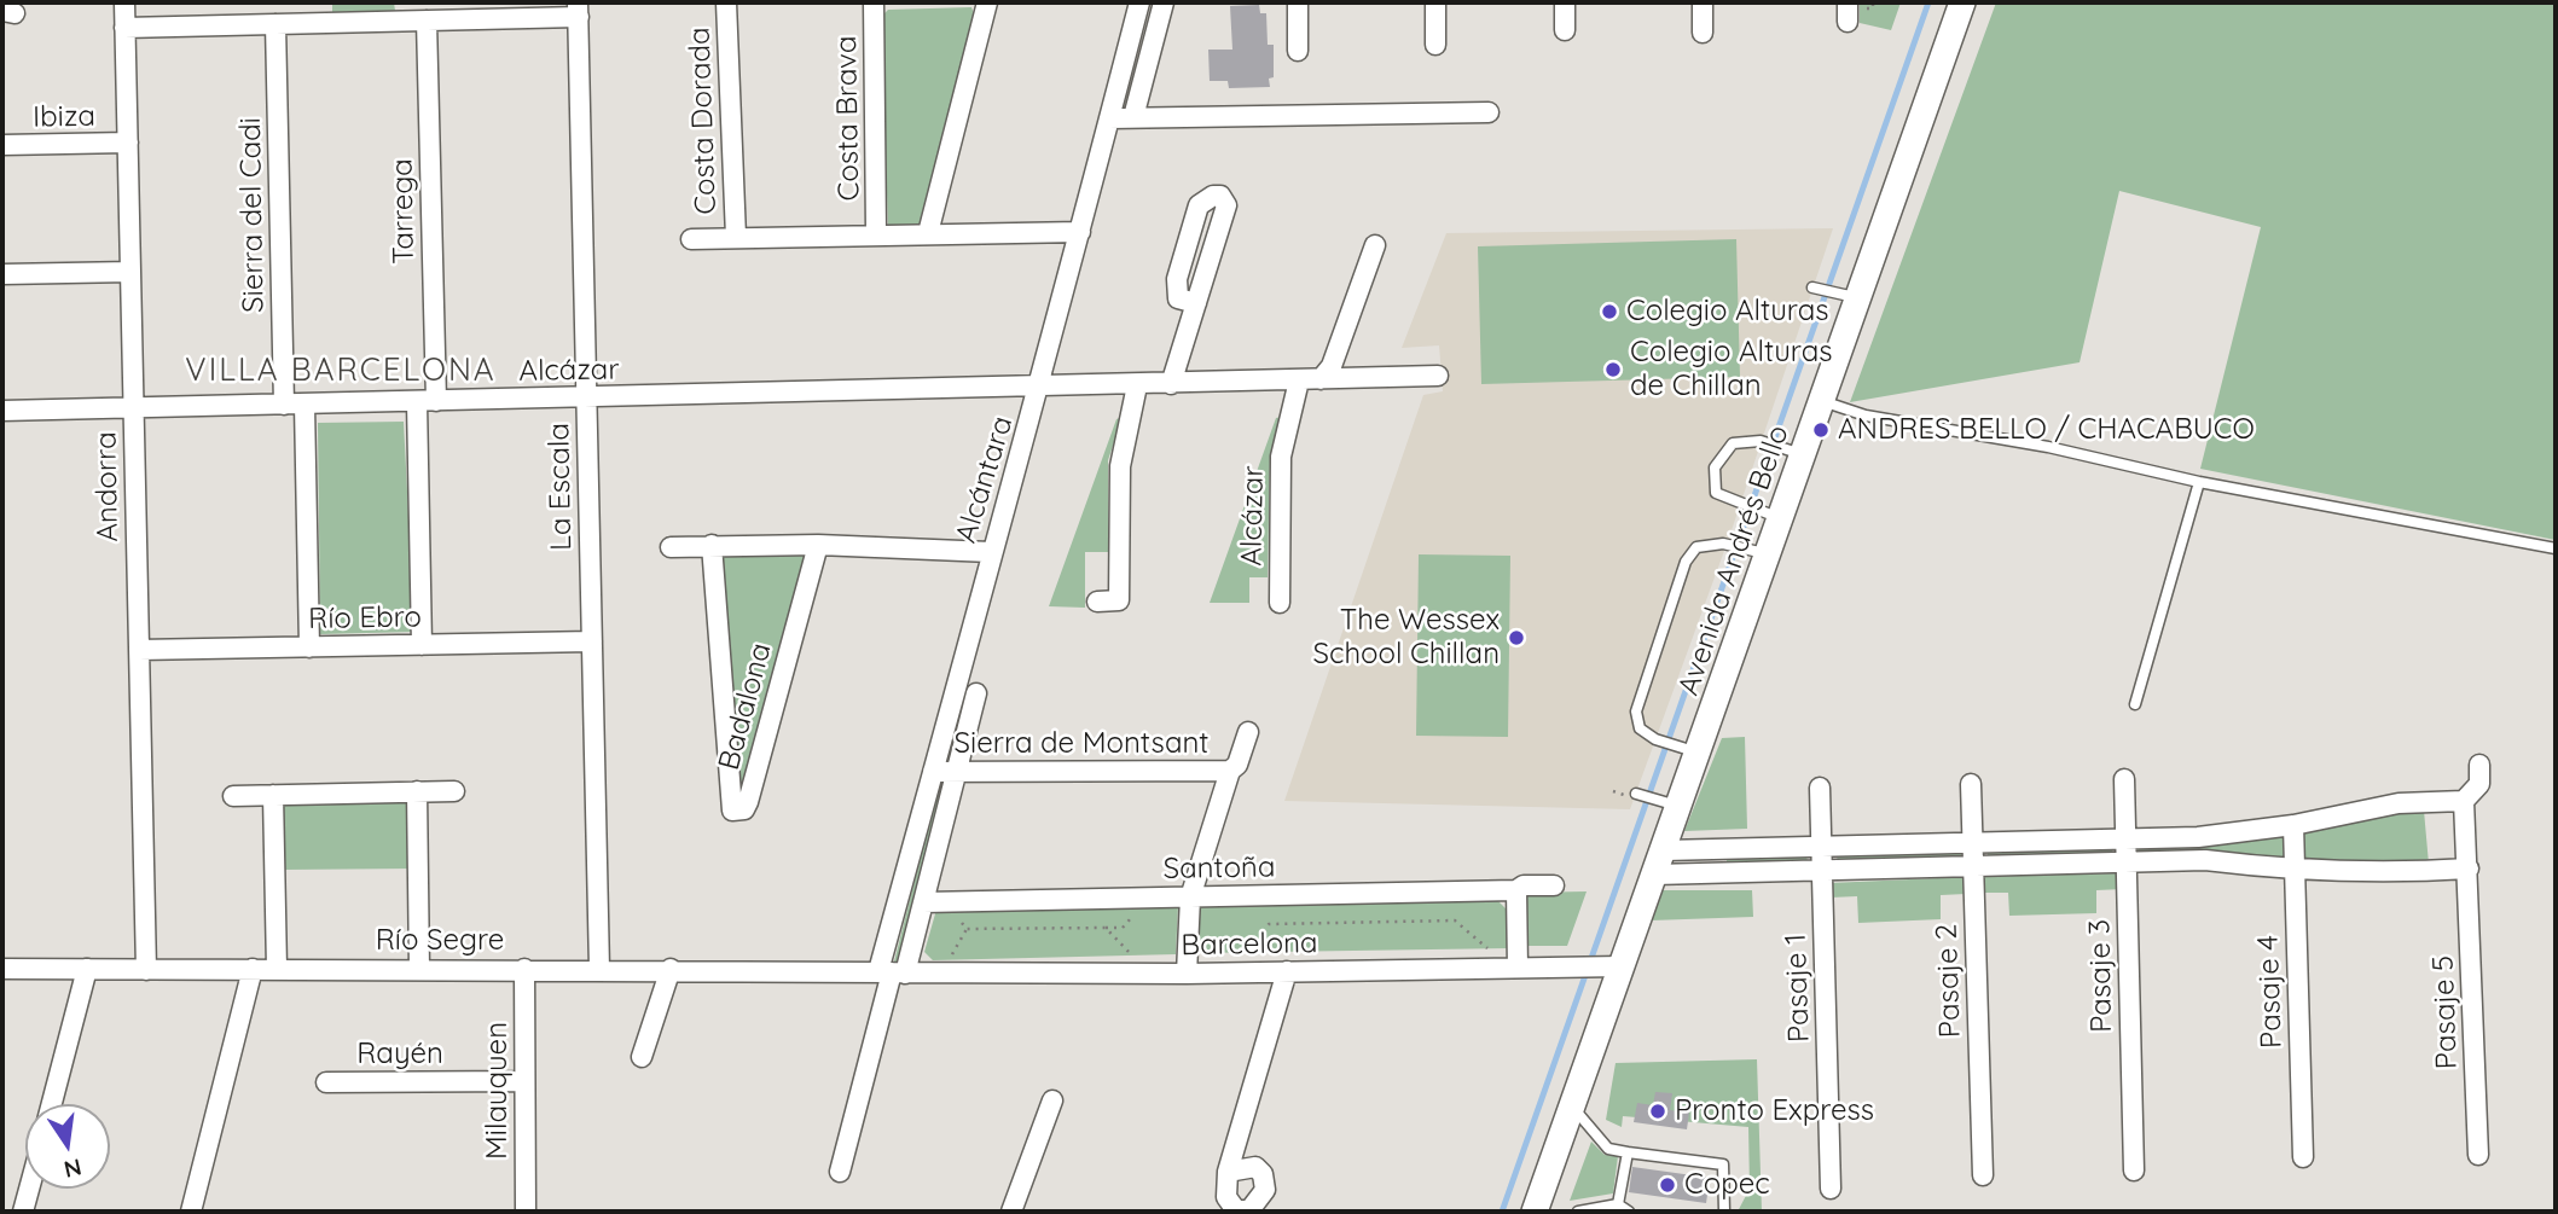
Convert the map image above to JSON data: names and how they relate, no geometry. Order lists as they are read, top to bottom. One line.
{"streets":{"main road":["Avenida Andrés Bello"],"street":["Ibiza","Costa Brava","Costa Dorada","Tarrega","Sierra del Cadi","Alcázar","Alcántara","Andorra","La Escala","Río Ebro","Badalona","Sierra de Montsant","Santoña","Río Segre","Barcelona","Pasaje 3","Pasaje 2","Pasaje 1","Pasaje 4","Pasaje 5","Rayén","Milauquen"]},"crossings":[["Ibiza","Andorra"],["Costa Brava","Costa Dorada"],["Costa Dorada","Alcántara"],["Tarrega","Alcázar"],["Tarrega","Río Ebro"],["Sierra del Cadi","Alcázar"],["Sierra del Cadi","Río Ebro"],["Alcázar","Alcántara"],["Alcázar","Andorra"],["Alcázar","La Escala"],["Alcántara","Sierra de Montsant"],["Alcántara","Santoña"],["Alcántara","Río Segre"],["Alcántara","Barcelona"],["Andorra","Río Ebro"],["Andorra","Río Segre"],["La Escala","Río Ebro"],["La Escala","Río Segre"],["Avenida Andrés Bello","Barcelona"],["Sierra de Montsant","Santoña"],["Sierra de Montsant","Barcelona"],["Río Segre","Barcelona"],["Río Segre","Milauquen"],["Rayén","Milauquen"]],"districts":["VILLA BARCELONA"],"places":["Colegio Alturas","Colegio Alturas de Chillan","ANDRES BELLO / CHACABUCO","The Wessex School Chillan","Pronto Express","Copec"],"north":"bottom"}
